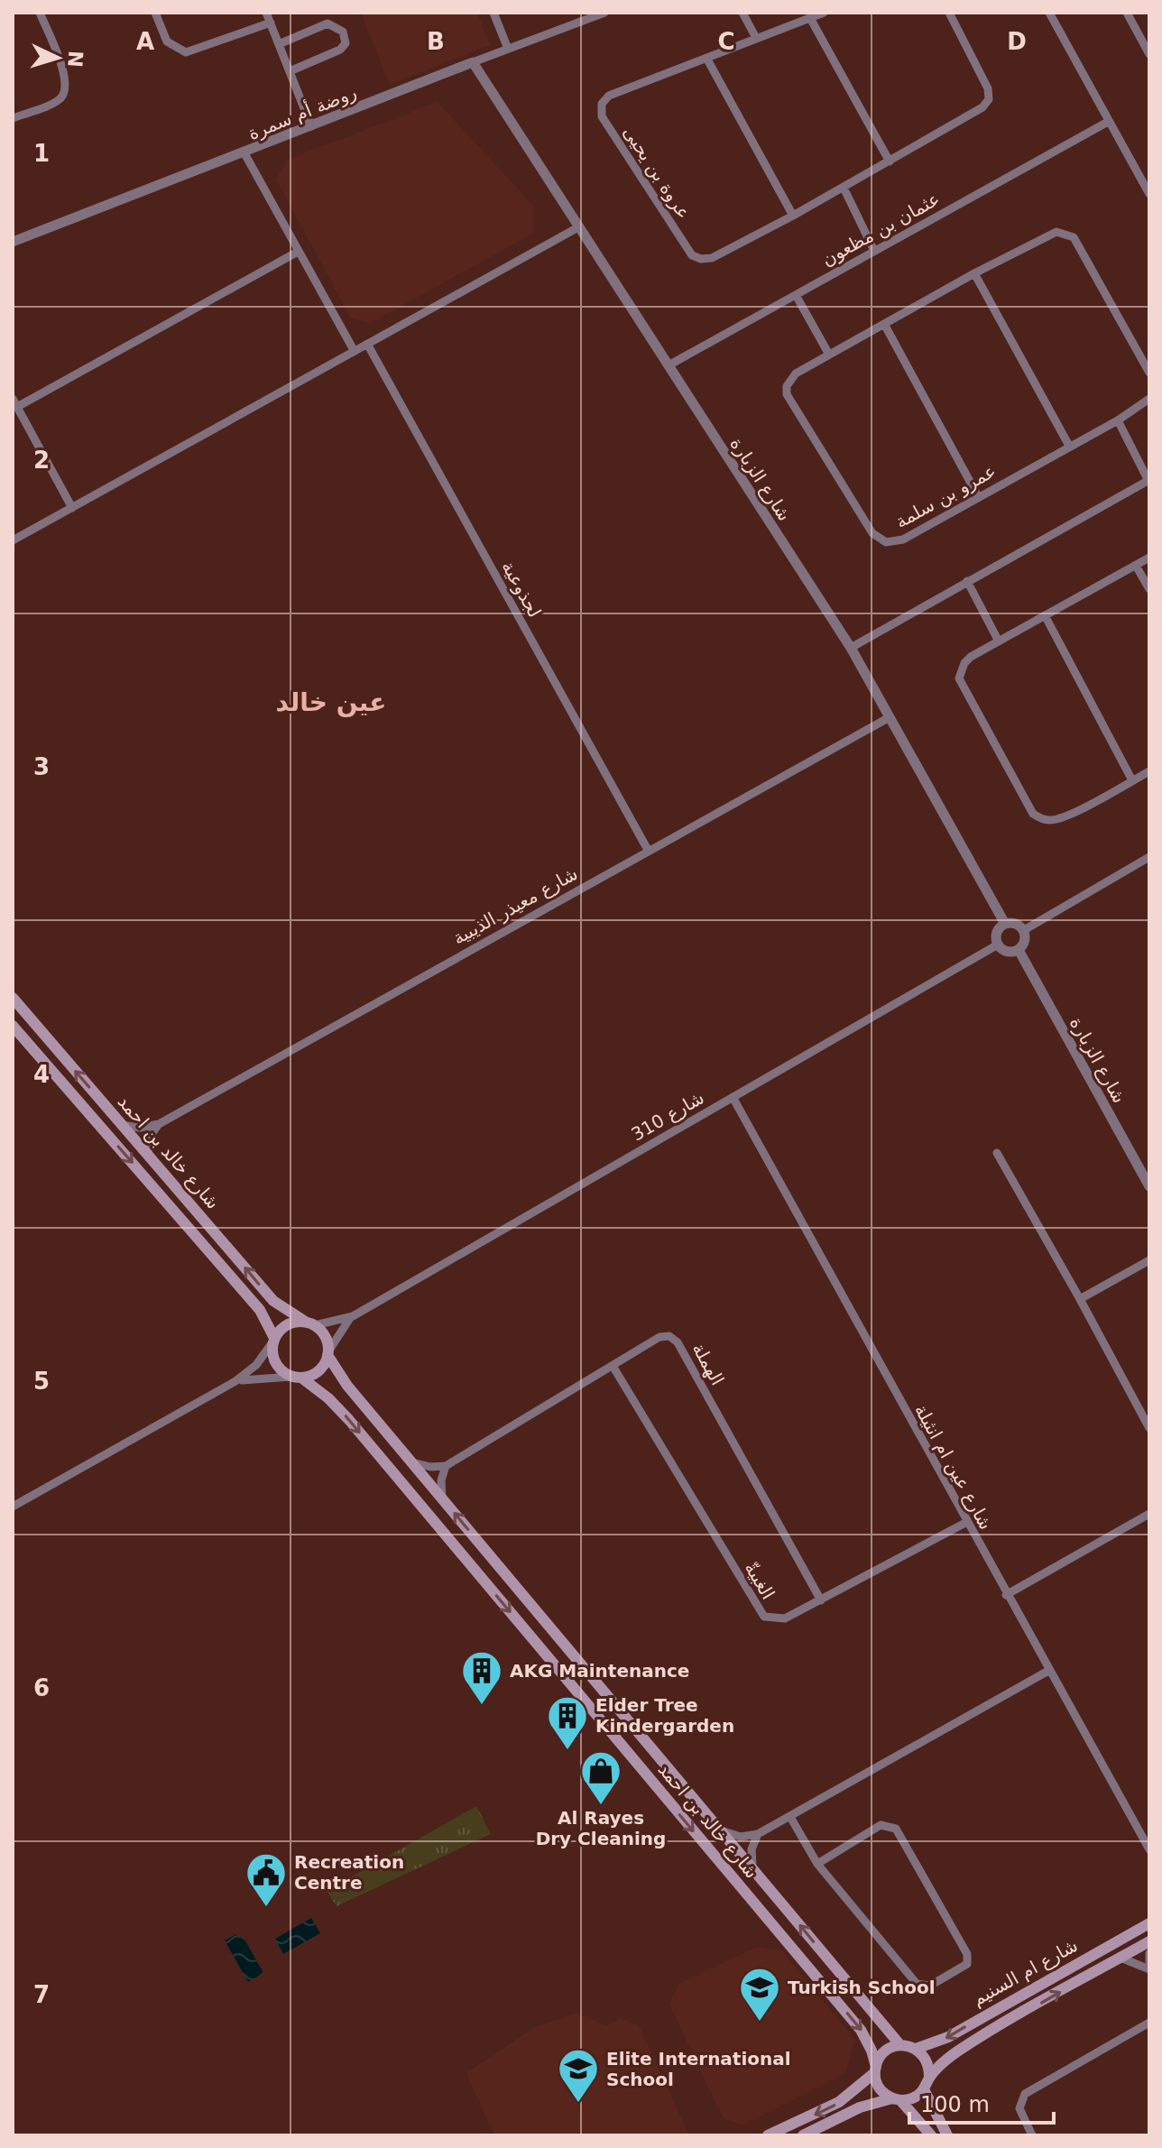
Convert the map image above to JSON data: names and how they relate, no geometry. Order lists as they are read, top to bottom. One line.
{"streets":{"main road":["شارع خالد بن احمد","شارع ام السنيم"],"street":["روضة أم سمرة","عروة بن يحيى","عثمان بن مظعون","شارع الزبارة","عمرو بن سلمة","لجذوعية","شارع معيذر الذيبية","شارع 310","الهملة","شارع عين ام انثيلة","الغبيةّ"]},"crossings":[["روضة أم سمرة","شارع الزبارة"],["عثمان بن مظعون","شارع الزبارة"],["شارع الزبارة","شارع معيذر الذيبية"],["شارع الزبارة","شارع 310"],["لجذوعية","شارع معيذر الذيبية"],["شارع معيذر الذيبية","شارع خالد بن احمد"],["شارع 310","شارع خالد بن احمد"],["شارع 310","شارع عين ام انثيلة"],["شارع خالد بن احمد","شارع ام السنيم"],["الهملة","الغبيةّ"],["شارع عين ام انثيلة","الغبيةّ"]],"districts":["عين خالد"],"places":{"building":["AKG Maintenance","Elder Tree Kindergarden"],"shop":["Al Rayes Dry Cleaning"],"public building":["Recreation Centre"],"school or university":["Turkish School","Elite International School"]},"scale_bar":"100 m","north":"right","grid":{"columns":["A","B","C","D"],"rows":["1","2","3","4","5","6","7"]}}
